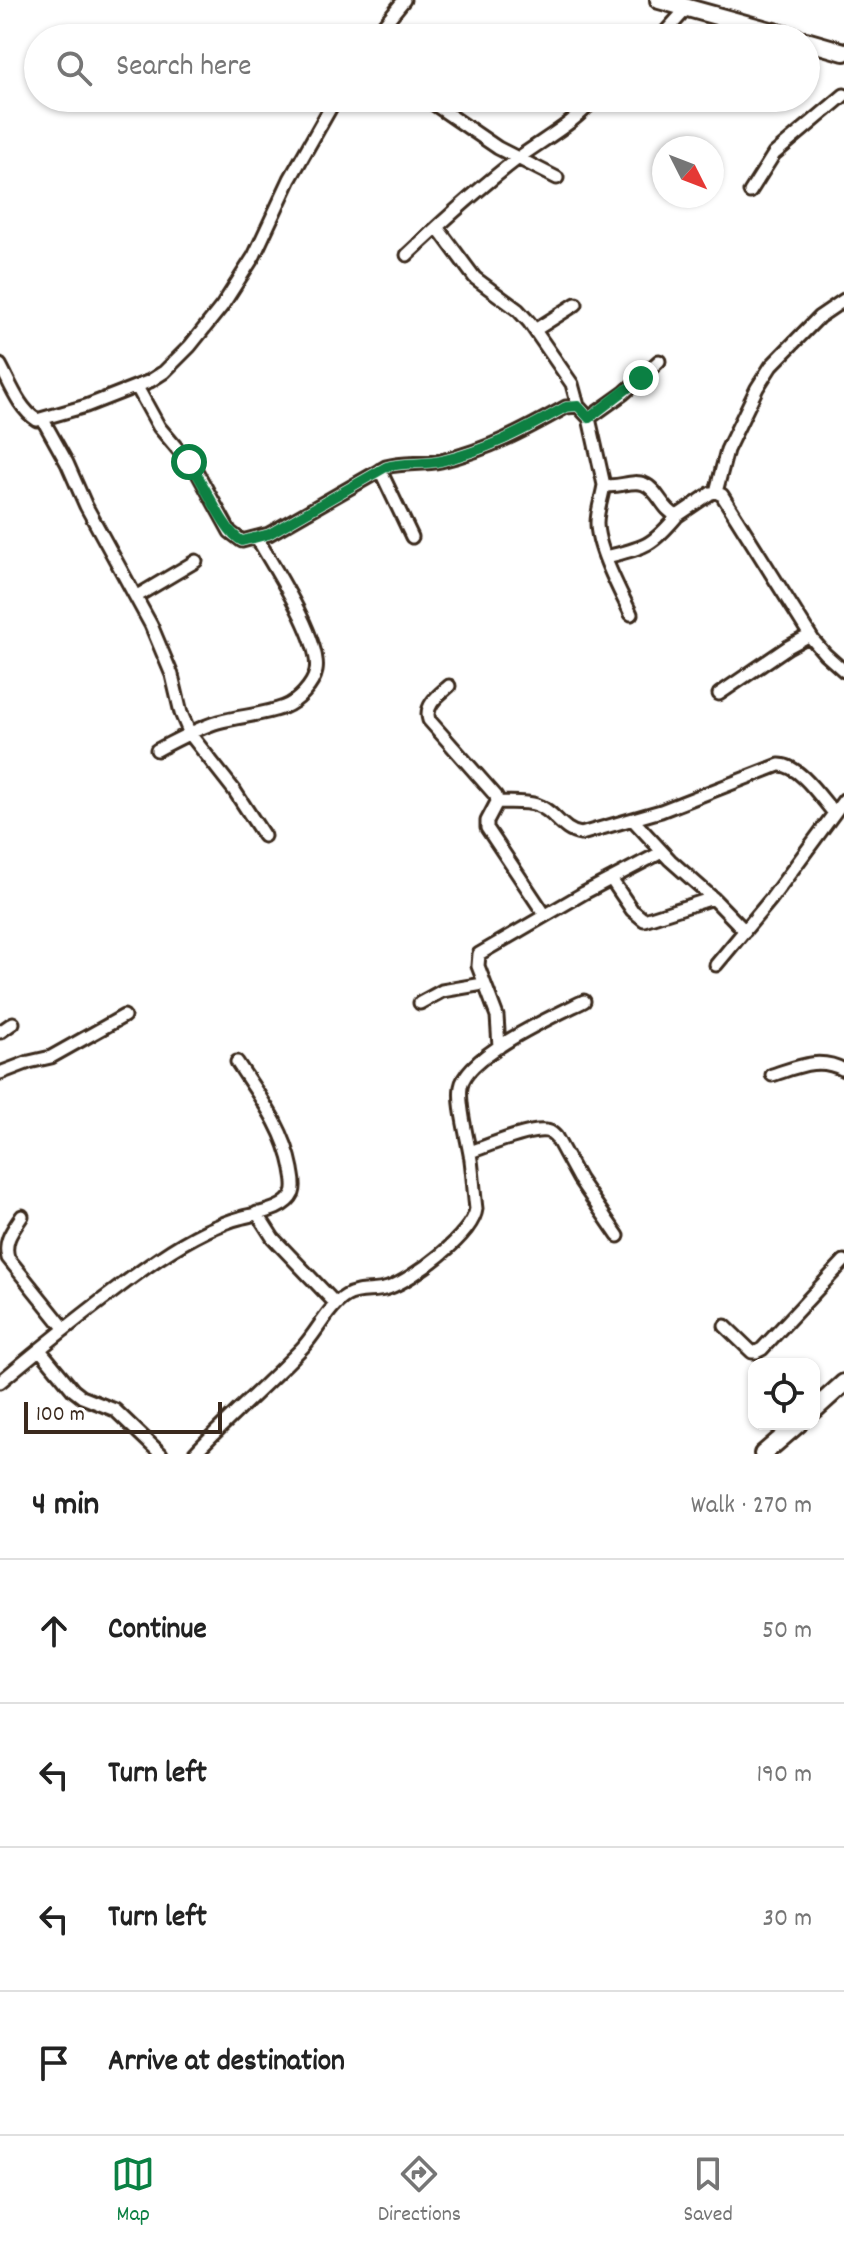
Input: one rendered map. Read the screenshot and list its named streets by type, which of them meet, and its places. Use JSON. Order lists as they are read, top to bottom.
{
  "scale_bar": "100 m",
  "north": "bottom right",
  "page": {
    "search": "Search here",
    "scale": "100 m",
    "heading": ["4 min", "Walk · 270 m"],
    "list": [
      ["Continue", "50 m"],
      ["Turn left", "190 m"],
      ["Turn left", "30 m"],
      "Arrive at destination"
    ],
    "nav": ["Map", "Directions", "Saved"]
  }
}
